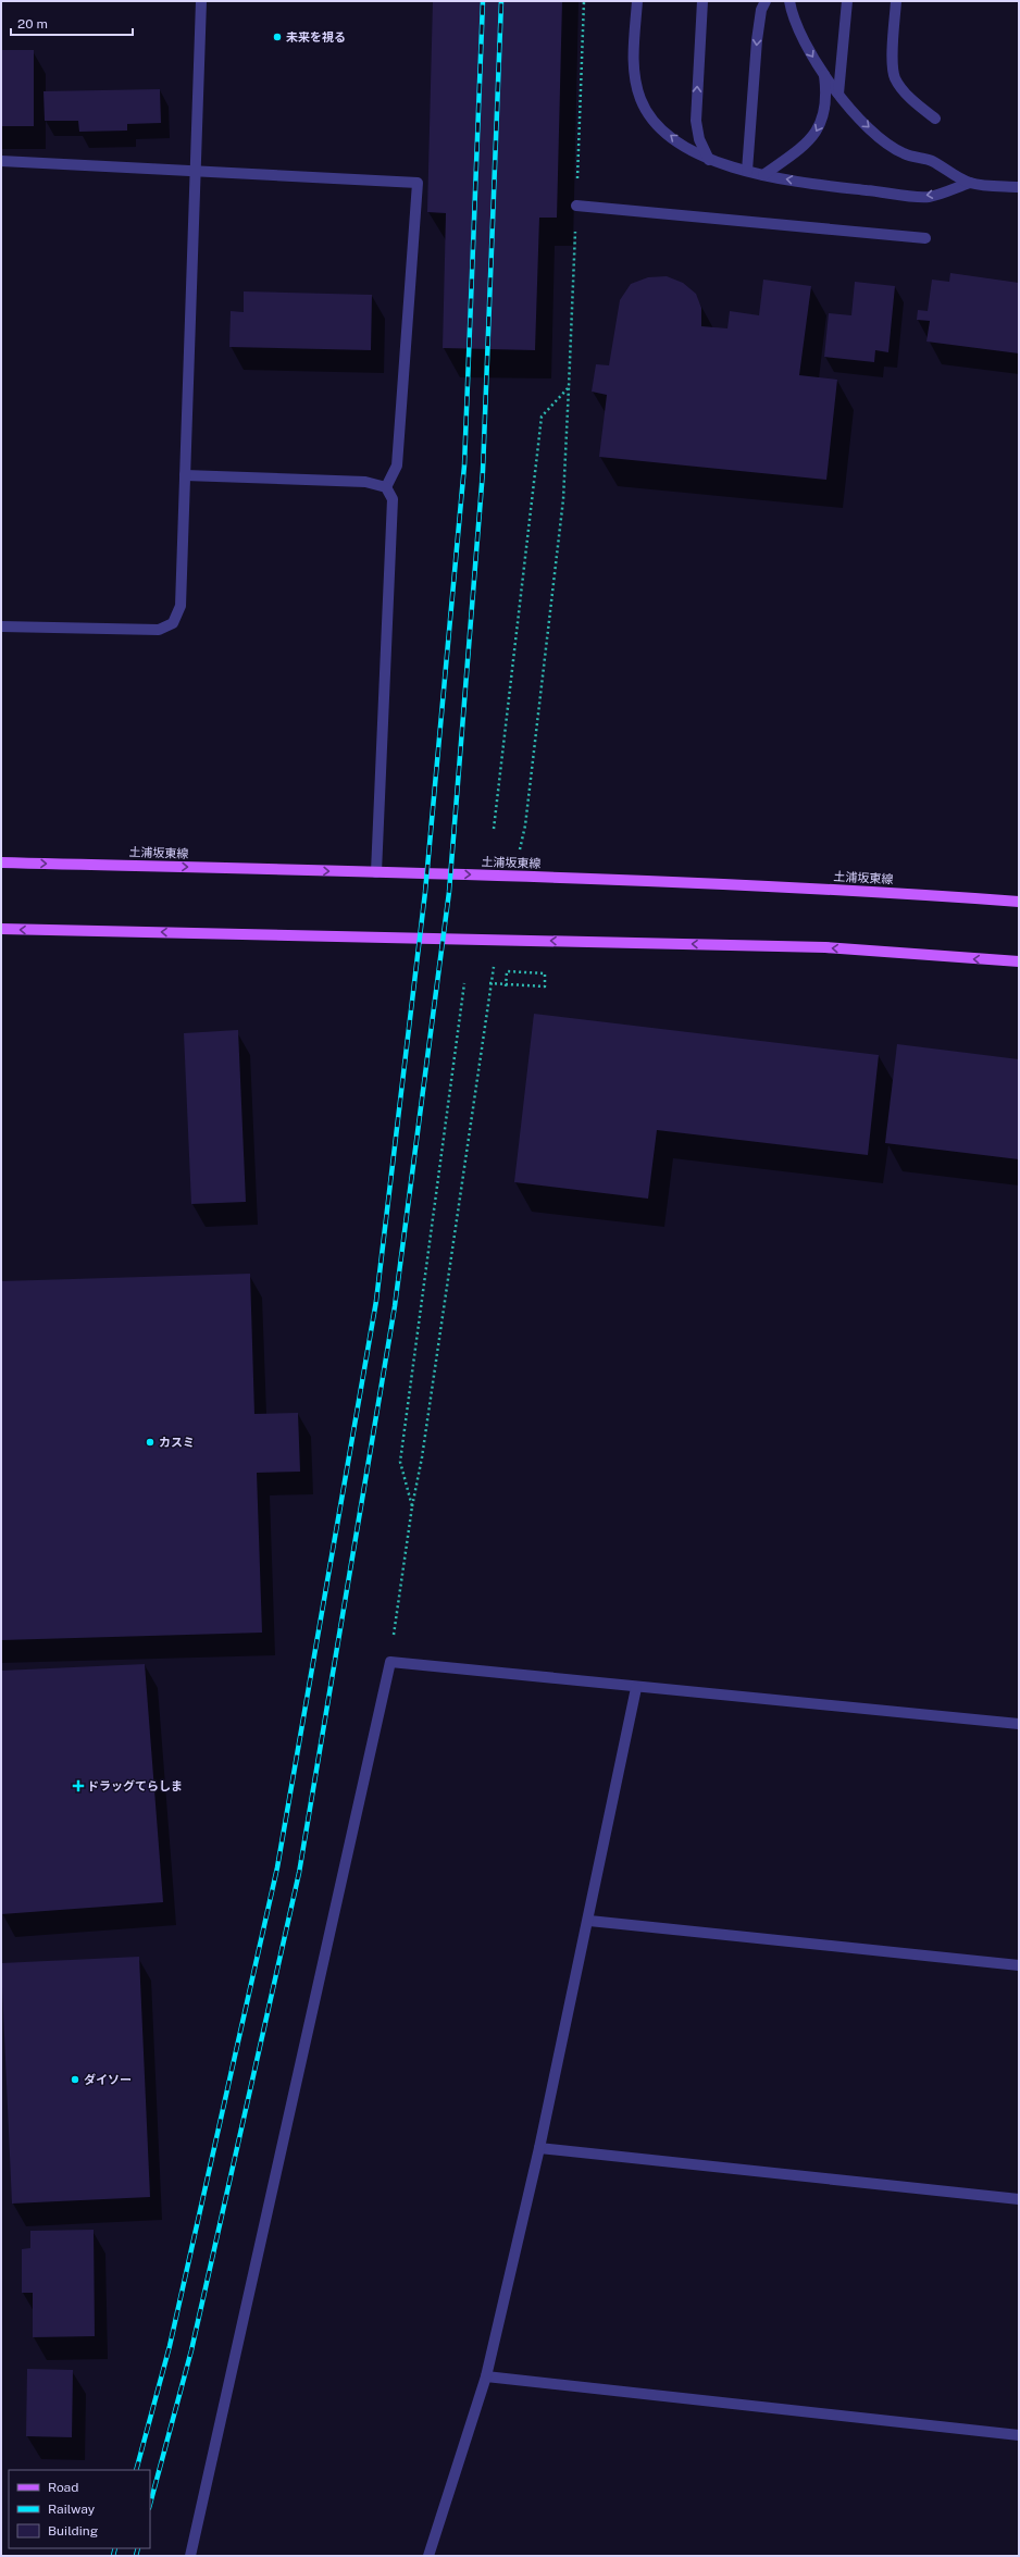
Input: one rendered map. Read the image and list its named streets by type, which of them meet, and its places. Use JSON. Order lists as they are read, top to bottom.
{
  "streets": {
    "main road": ["土浦坂東線"]
  },
  "places": {
    "other": ["未来を視る", "カスミ", "ダイソー"],
    "health": ["ドラッグてらしま"]
  },
  "legend": ["Road", "Railway", "Building"],
  "scale_bar": "20 m"
}
